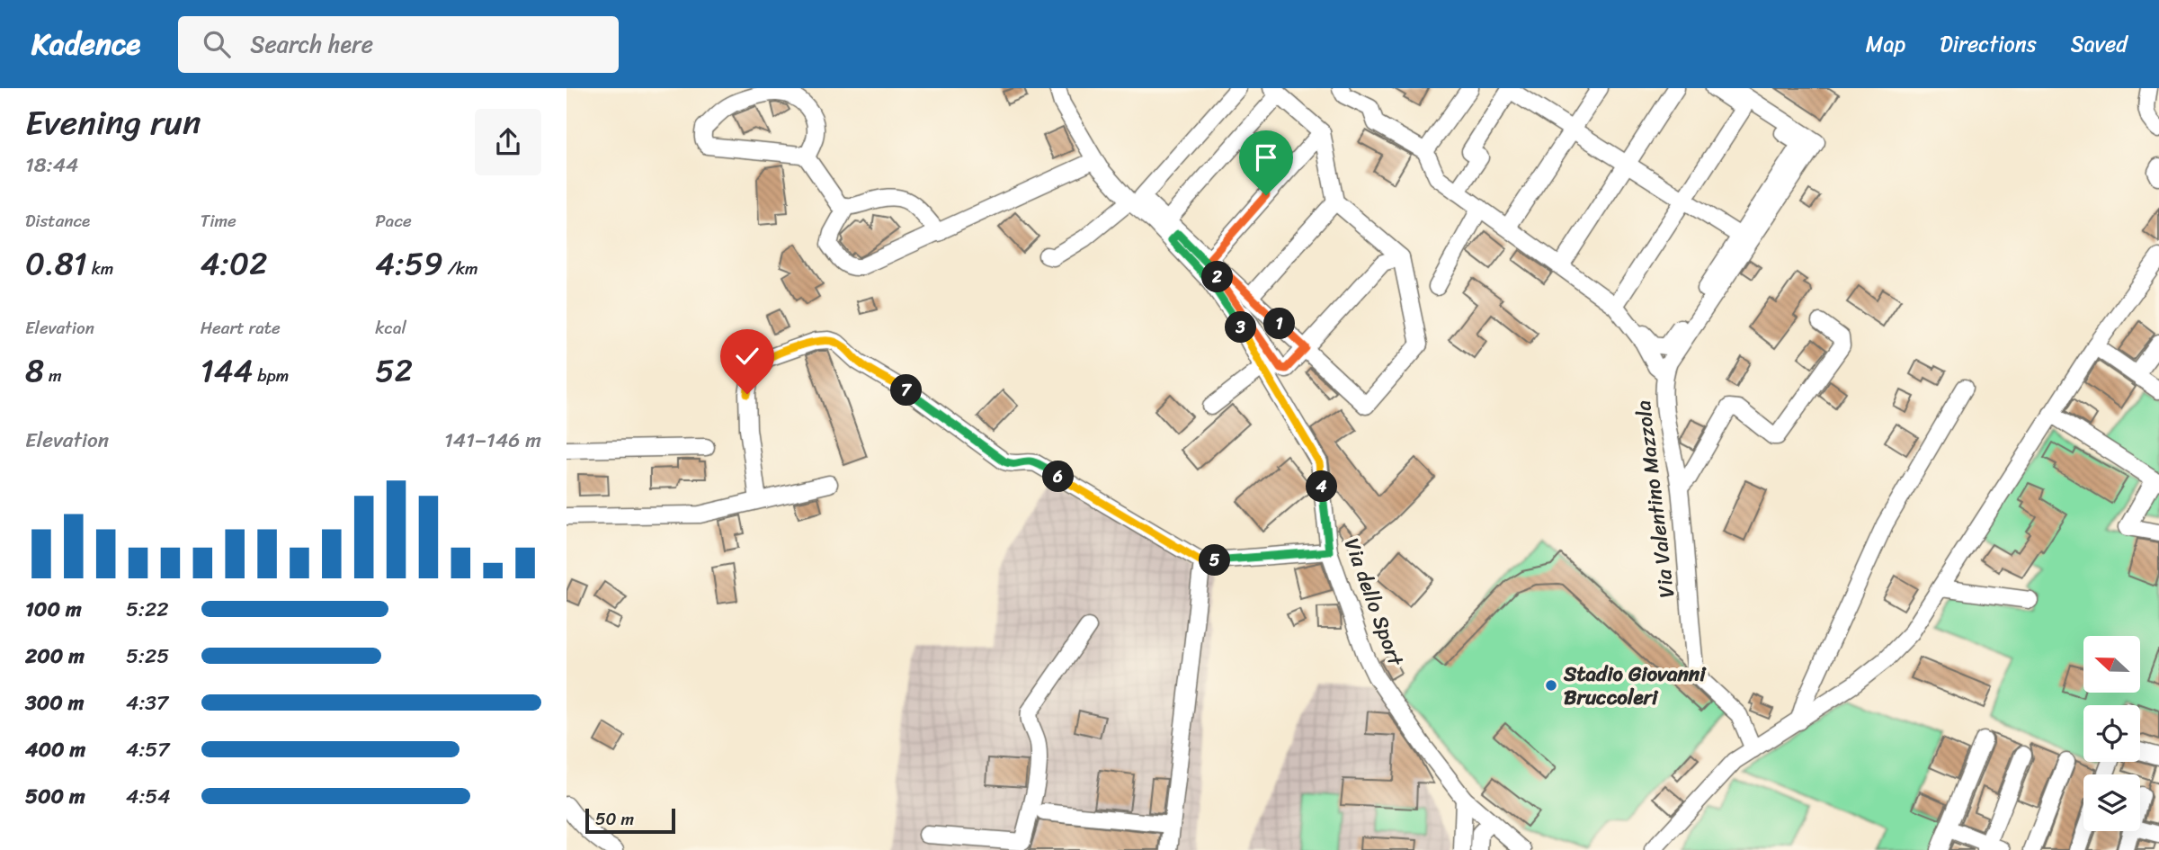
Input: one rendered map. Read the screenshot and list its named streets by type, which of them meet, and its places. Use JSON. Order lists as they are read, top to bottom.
{
  "streets": {
    "street": ["Via Valentino Mazzola", "Via dello Sport"]
  },
  "places": ["Stadio Giovanni Bruccoleri"],
  "scale_bar": "50 m",
  "north": "left",
  "page": {
    "header": "Kadence",
    "search": "Search here",
    "nav": ["Map", "Directions", "Saved"],
    "heading": ["Evening run", "18:44"],
    "stats": [
      ["Distance", "0.81 km"],
      ["Time", "4:02"],
      ["Pace", "4:59 /km"],
      ["Elevation", "8 m"],
      ["Heart rate", "144 bpm"],
      ["kcal", "52"]
    ],
    "pins": [
      "2",
      "1",
      "3",
      "7",
      "6",
      "4",
      "5"
    ],
    "chart": ["Elevation", "141–146 m"],
    "list": [
      {
        "name": "100 m",
        "note": "5:22"
      },
      {
        "name": "200 m",
        "note": "5:25"
      },
      {
        "name": "300 m",
        "note": "4:37"
      },
      {
        "name": "400 m",
        "note": "4:57"
      },
      {
        "name": "500 m",
        "note": "4:54"
      }
    ],
    "scale": "50 m"
  }
}
